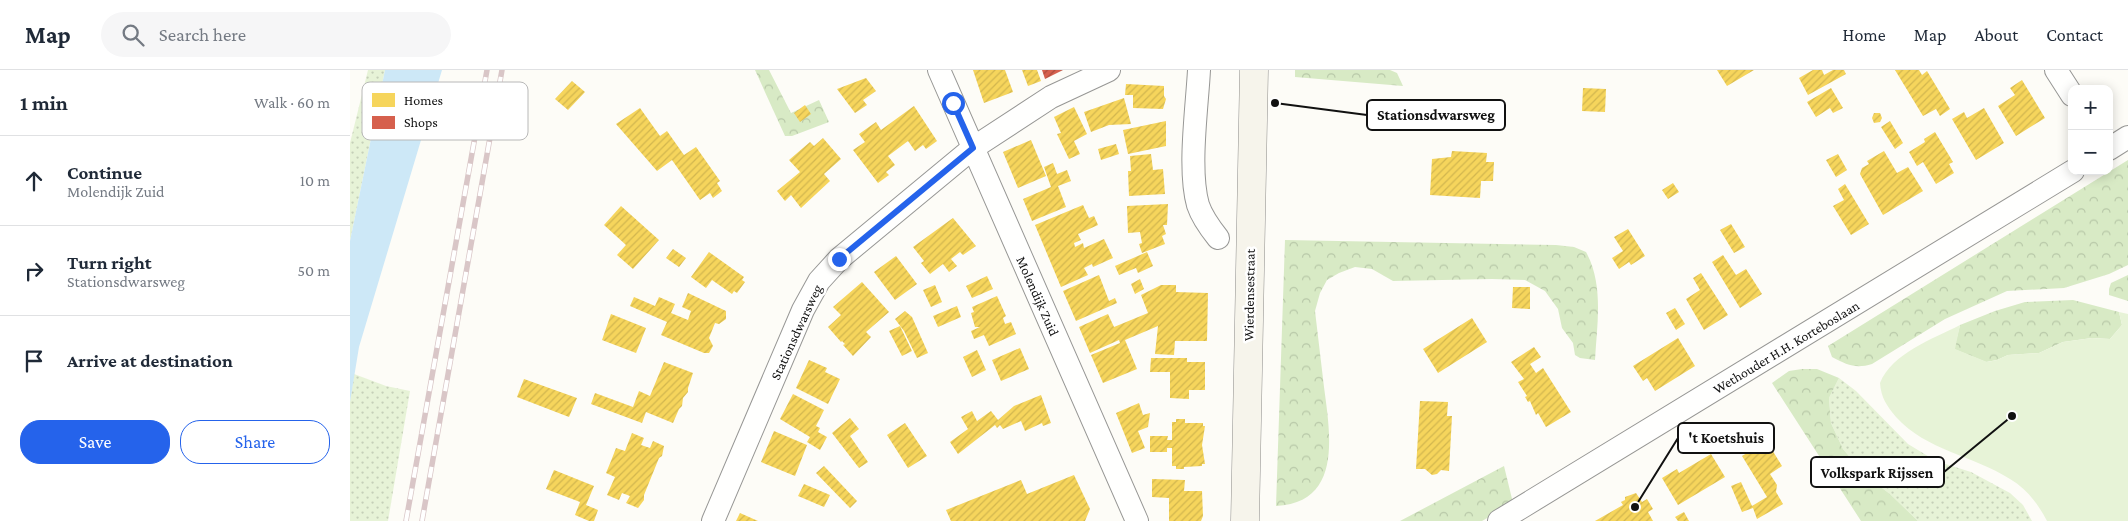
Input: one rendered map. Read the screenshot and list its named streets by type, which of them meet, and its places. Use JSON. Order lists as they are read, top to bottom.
{
  "streets": {
    "main road": ["Wierdensestraat"],
    "street": ["Molendijk Zuid", "Stationsdwarsweg", "Wethouder H.H. Korteboslaan"]
  },
  "crossings": [
    ["Molendijk Zuid", "Stationsdwarsweg"]
  ],
  "places": ["Stationsdwarsweg", "Volkspark Rijssen", "'t Koetshuis"],
  "legend": ["Homes", "Shops"],
  "page": {
    "header": "Map",
    "search": "Search here",
    "nav": [
      "Home",
      "Map",
      "About",
      "Contact"
    ],
    "heading": ["1 min", "Walk · 60 m"],
    "map_buttons": ["+", "−"],
    "list": [
      ["Continue", "Molendijk Zuid", "10 m"],
      ["Turn right", "Stationsdwarsweg", "50 m"],
      "Arrive at destination"
    ],
    "buttons": ["Save", "Share"]
  }
}
